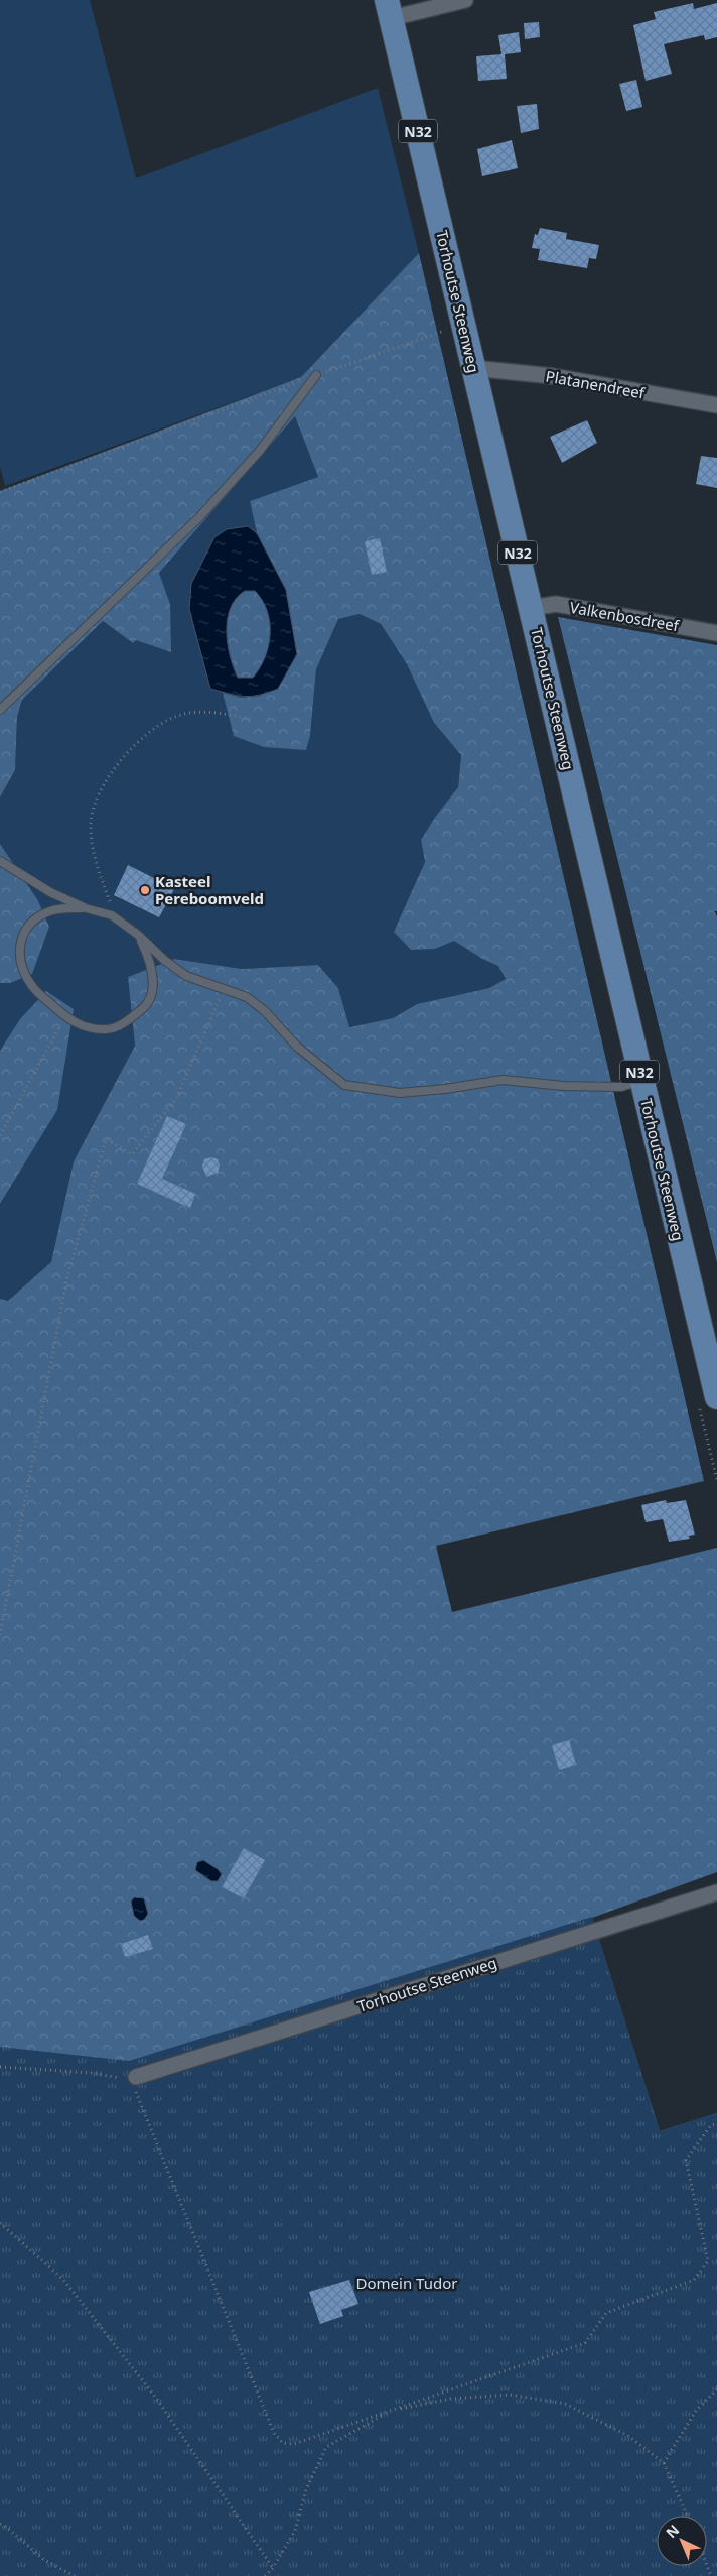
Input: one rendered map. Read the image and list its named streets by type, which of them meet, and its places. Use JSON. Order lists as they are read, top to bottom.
{
  "streets": {
    "main road": ["N32", "Torhoutse Steenweg"],
    "street": ["Platanendreef", "Valkenbosdreef"]
  },
  "crossings": [
    ["Torhoutse Steenweg", "Platanendreef"],
    ["Torhoutse Steenweg", "Valkenbosdreef"]
  ],
  "parks": ["Domein Tudor"],
  "places": ["Kasteel Pereboomveld"],
  "north": "top left"
}
